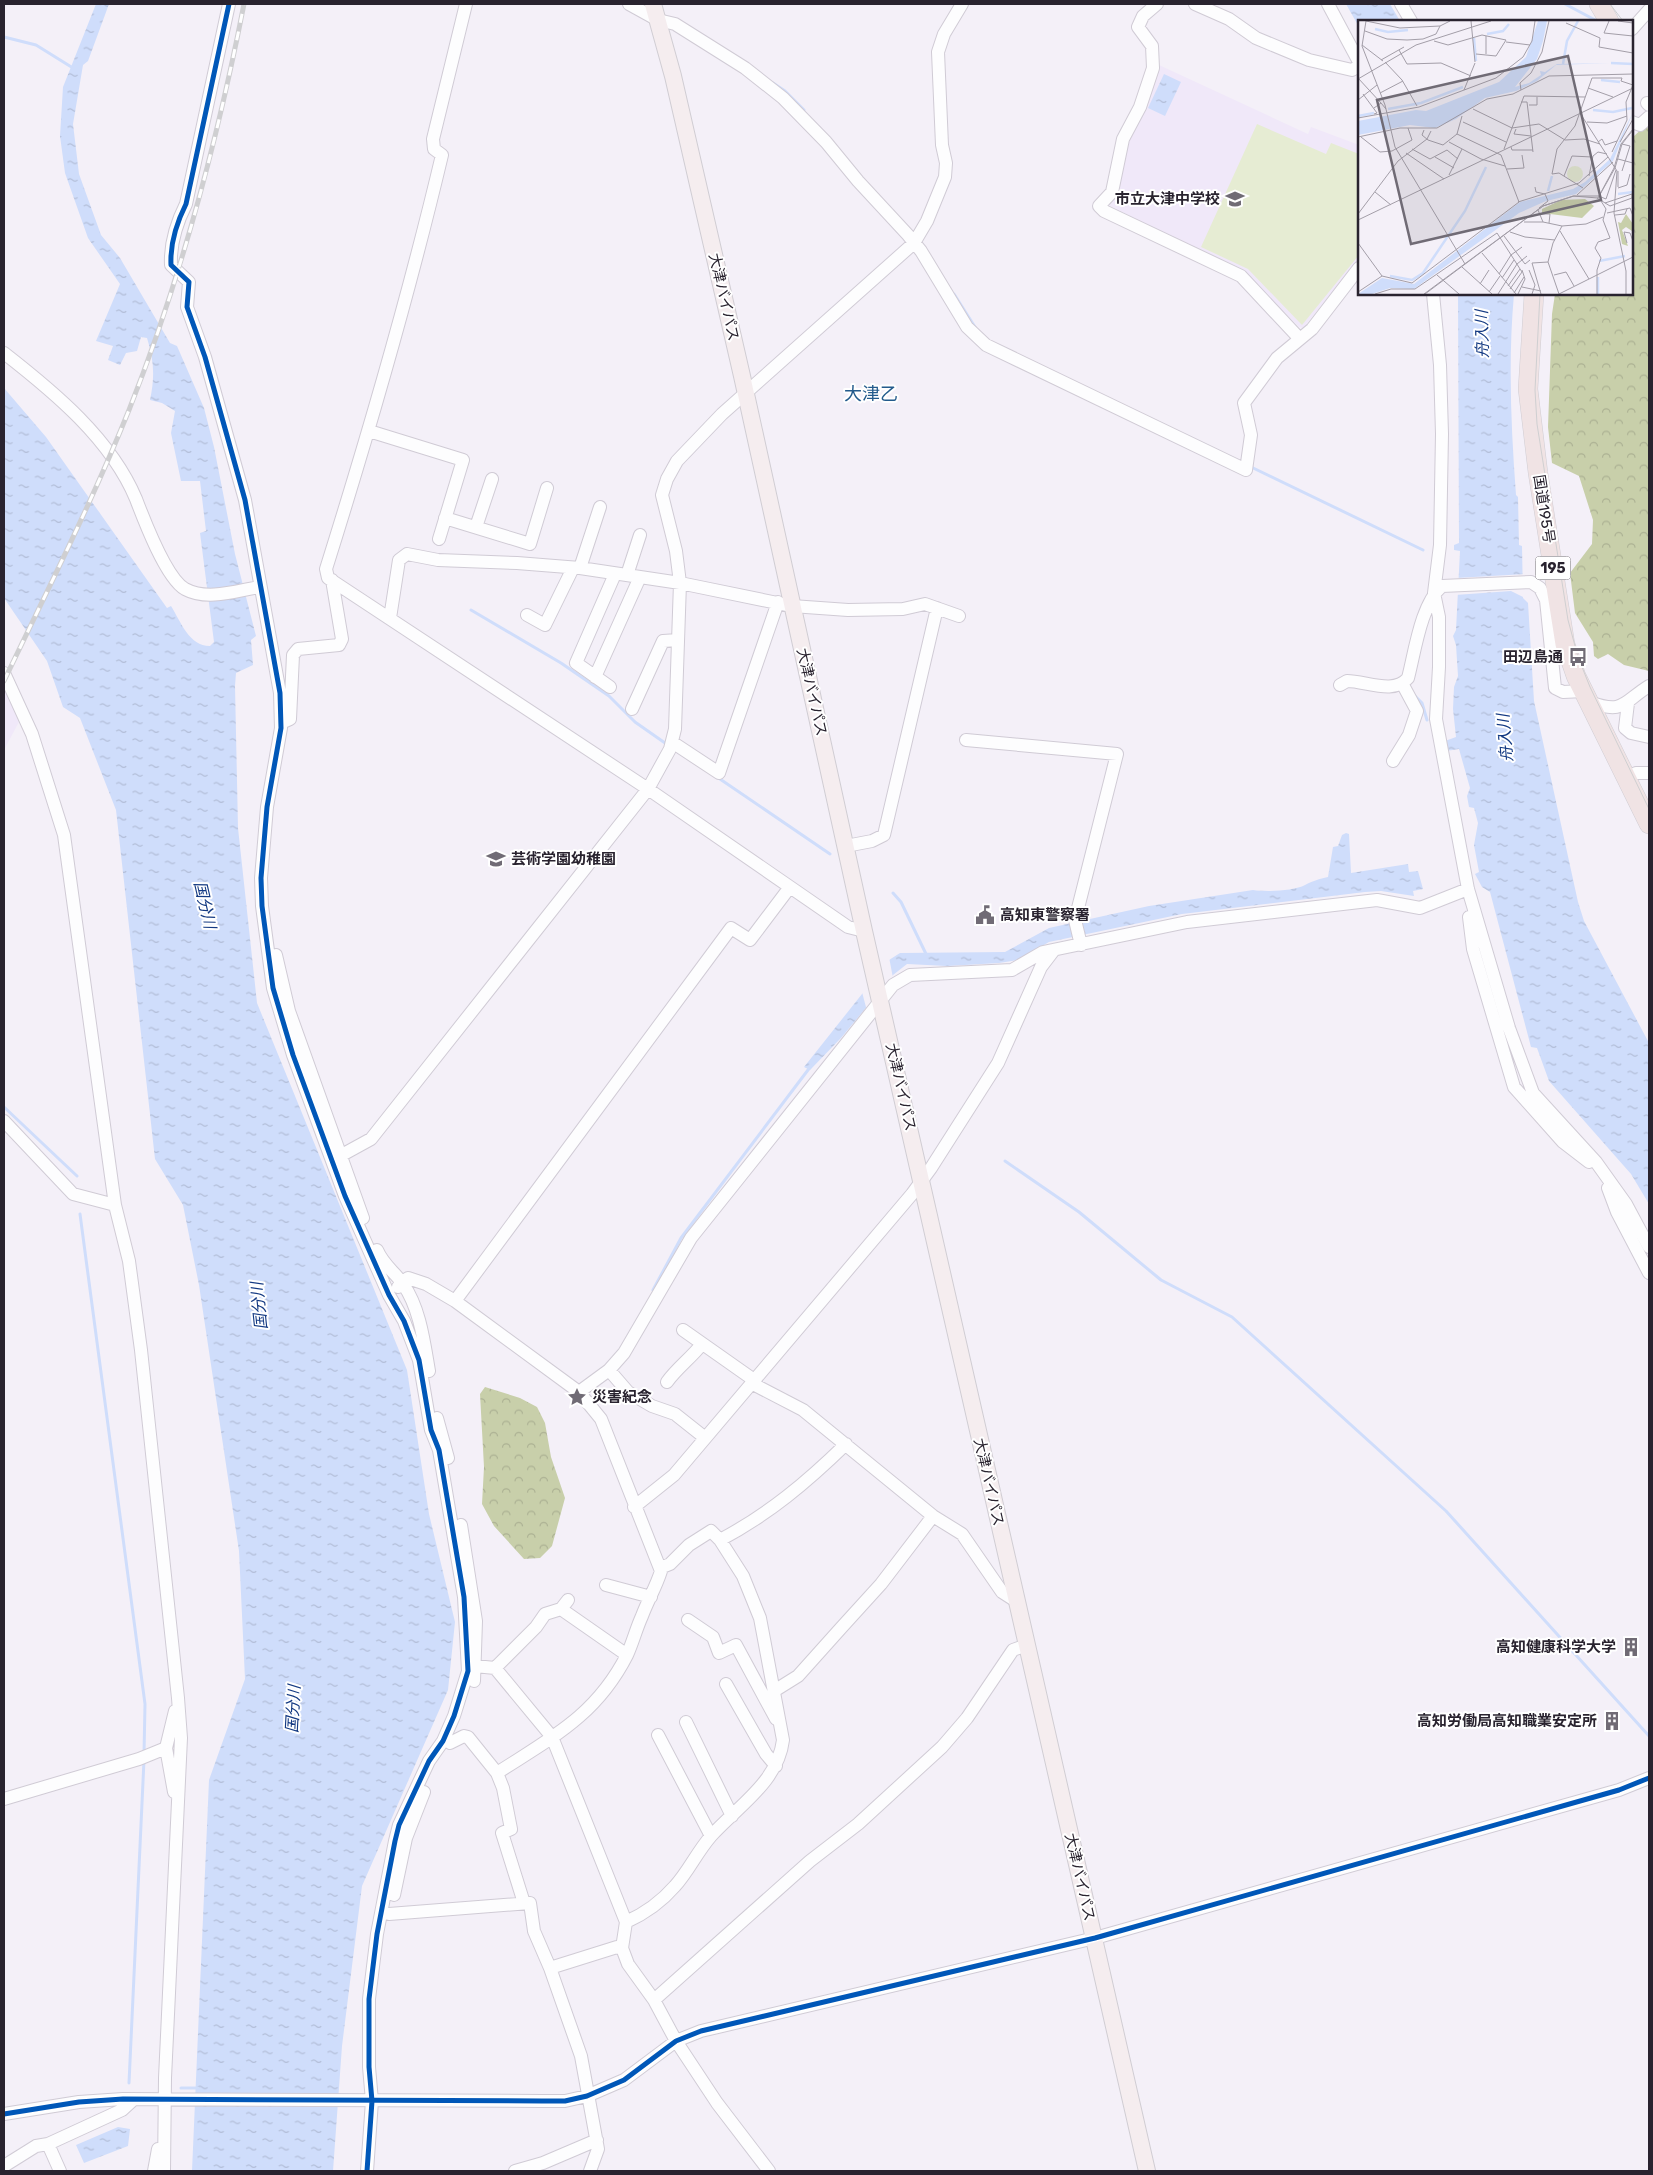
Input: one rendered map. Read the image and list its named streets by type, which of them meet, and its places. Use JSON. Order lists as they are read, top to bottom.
{
  "streets": {
    "highway": ["国道195号", "195"],
    "main road": ["大津バイパス"]
  },
  "districts": ["大津乙"],
  "water": ["舟入川", "国分川"],
  "places": {
    "school or university": ["市立大津中学校", "芸術学園幼稚園"],
    "bus stop": ["田辺島通"],
    "public building": ["高知東警察署"],
    "place": ["災害紀念"],
    "building": ["高知健康科学大学", "高知労働局高知職業安定所"]
  }
}
